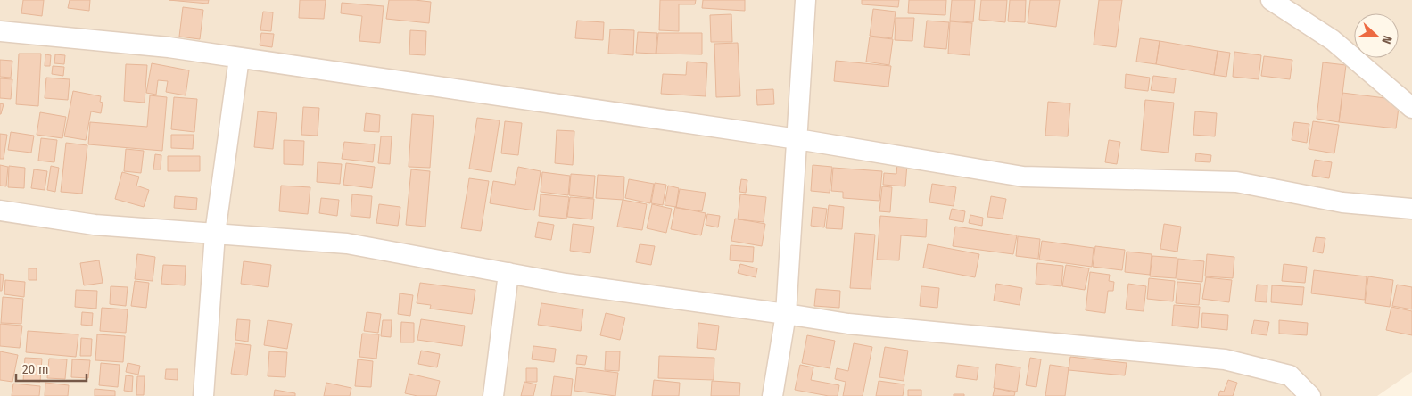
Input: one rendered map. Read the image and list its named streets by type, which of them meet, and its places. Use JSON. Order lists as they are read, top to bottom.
{
  "scale_bar": "20 m",
  "north": "right"
}
